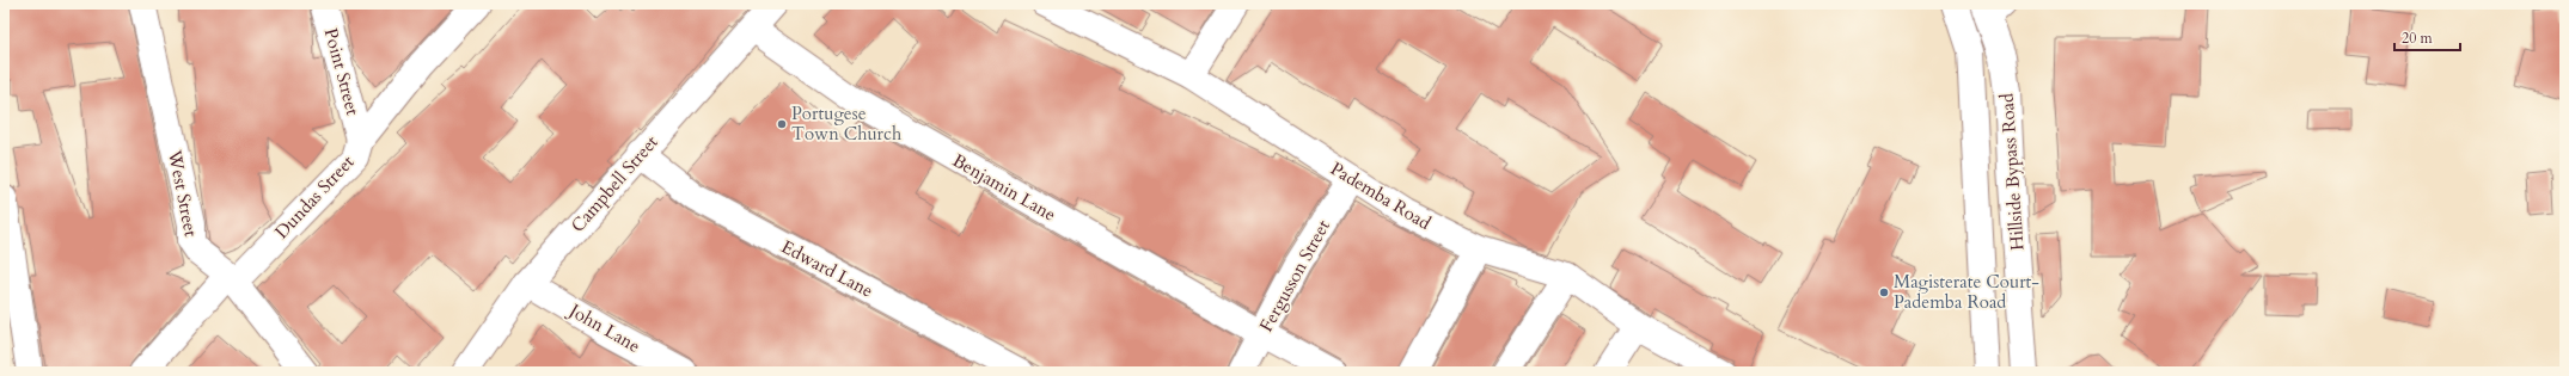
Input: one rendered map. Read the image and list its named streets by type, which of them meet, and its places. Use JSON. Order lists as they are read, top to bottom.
{
  "streets": {
    "street": [
      "Point Street",
      "Hillside Bypass Road",
      "Campbell Street",
      "Benjamin Lane",
      "West Street",
      "Pademba Road",
      "Dundas Street",
      "Edward Lane",
      "Fergusson Street",
      "John Lane"
    ]
  },
  "crossings": [
    ["Point Street", "Dundas Street"],
    ["Campbell Street", "Benjamin Lane"],
    ["Campbell Street", "Edward Lane"],
    ["Campbell Street", "John Lane"],
    ["Benjamin Lane", "Fergusson Street"],
    ["West Street", "Dundas Street"],
    ["Pademba Road", "Fergusson Street"]
  ],
  "places": ["Portugese Town Church", "Magisterate Court- Pademba Road"],
  "scale_bar": "20 m"
}
